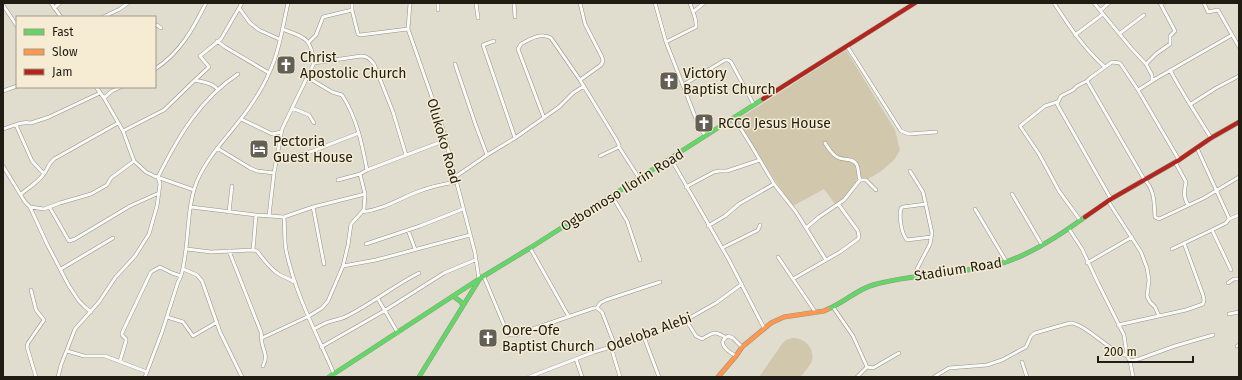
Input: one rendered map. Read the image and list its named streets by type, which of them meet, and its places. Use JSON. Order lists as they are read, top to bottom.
{
  "streets": {
    "main road": ["Ogbomoso Ilorin Road", "Stadium Road"],
    "street": ["Olukoko Road", "Odeloba Alebi"]
  },
  "crossings": [
    ["Olukoko Road", "Ogbomoso Ilorin Road"]
  ],
  "places": {
    "church": [
      "Christ Apostolic Church",
      "Victory Baptist Church",
      "RCCG Jesus House",
      "Oore-Ofe Baptist Church"
    ],
    "hotel": ["Pectoria Guest House"]
  },
  "legend": ["Fast", "Slow", "Jam"],
  "scale_bar": "200 m"
}
